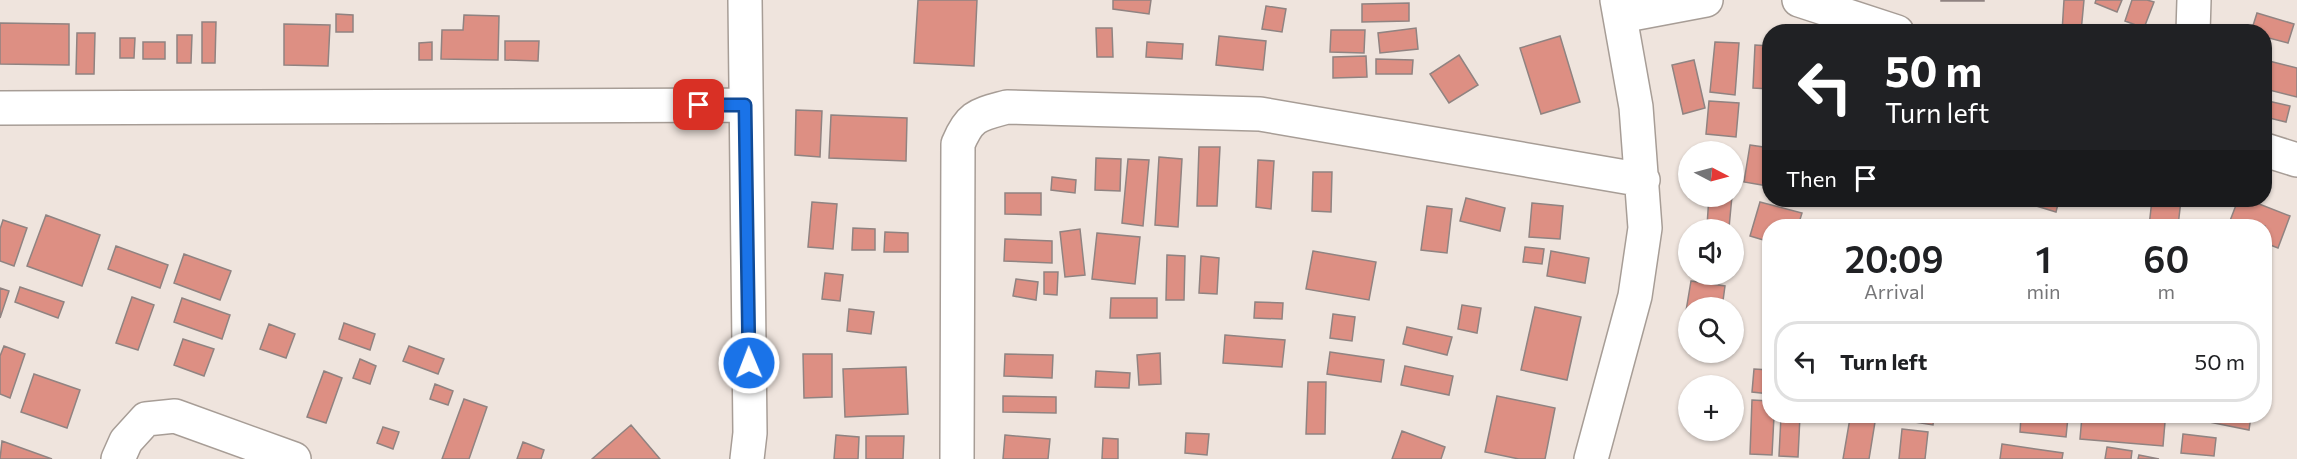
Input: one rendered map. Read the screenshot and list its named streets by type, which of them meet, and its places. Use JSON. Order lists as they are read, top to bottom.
{
  "north": "right",
  "page": {
    "turn": ["50 m", "Turn left"],
    "map_buttons": "+",
    "then": "Then",
    "eta": [
      "20:09",
      "Arrival",
      "1",
      "min",
      "60",
      "m"
    ],
    "list": [
      {
        "name": "Turn left",
        "value": "50 m"
      }
    ]
  }
}
